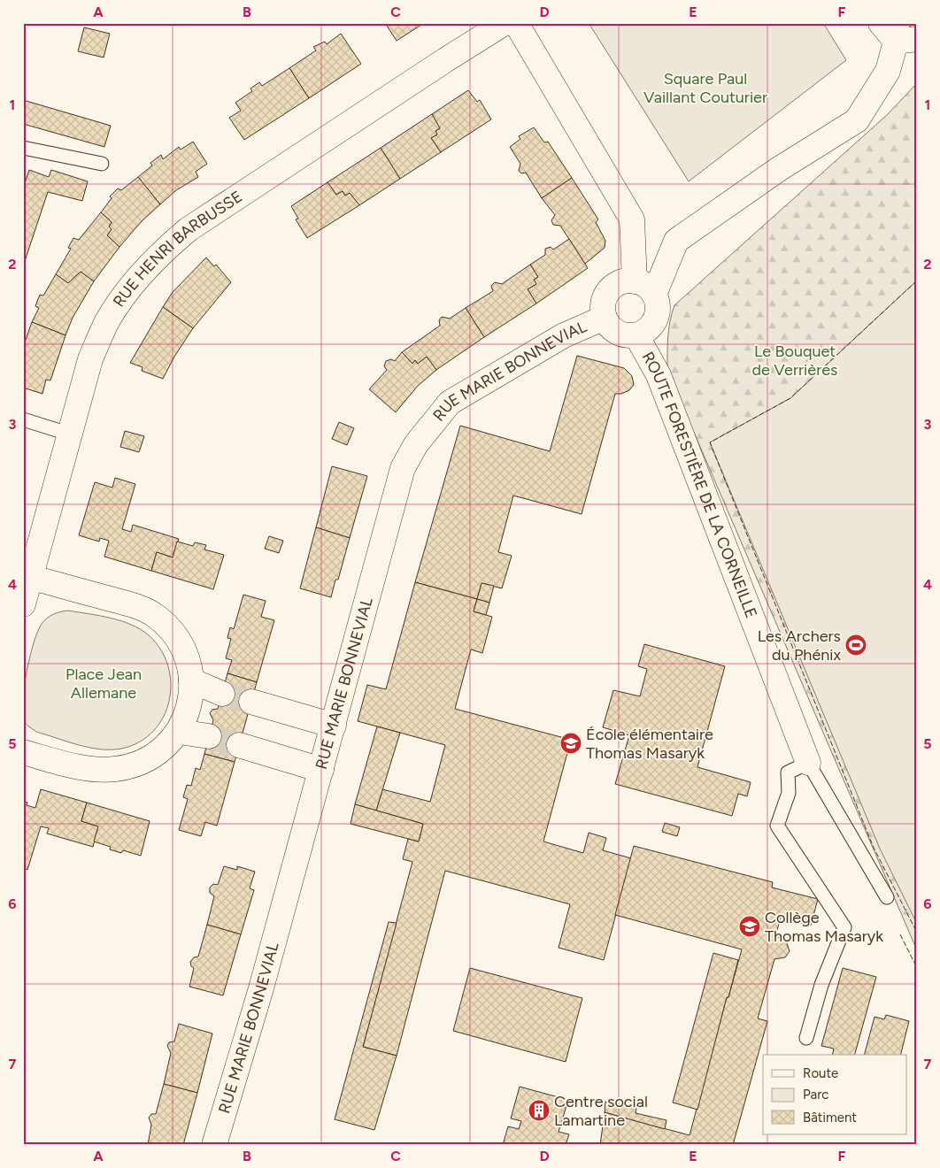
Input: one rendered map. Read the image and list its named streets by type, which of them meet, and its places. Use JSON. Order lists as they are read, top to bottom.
{
  "streets": {
    "street": ["RUE HENRI BARBUSSE", "RUE MARIE BONNEVIAL", "ROUTE FORESTIÈRE DE LA CORNEILLE"]
  },
  "crossings": [
    ["RUE MARIE BONNEVIAL", "ROUTE FORESTIÈRE DE LA CORNEILLE"]
  ],
  "parks": ["Square Paul Vaillant Couturier", "Le Bouquet de Verrières", "Place Jean Allemane"],
  "places": {
    "sports": ["Les Archers du Phénix"],
    "school or university": ["École élémentaire Thomas Masaryk", "Collège Thomas Masaryk"],
    "building": ["Centre social Lamartine"]
  },
  "legend": ["Route", "Parc", "Bâtiment"],
  "grid": {
    "columns": [
      "A",
      "B",
      "C",
      "D",
      "E",
      "F"
    ],
    "rows": [
      "1",
      "2",
      "3",
      "4",
      "5",
      "6",
      "7"
    ]
  }
}
